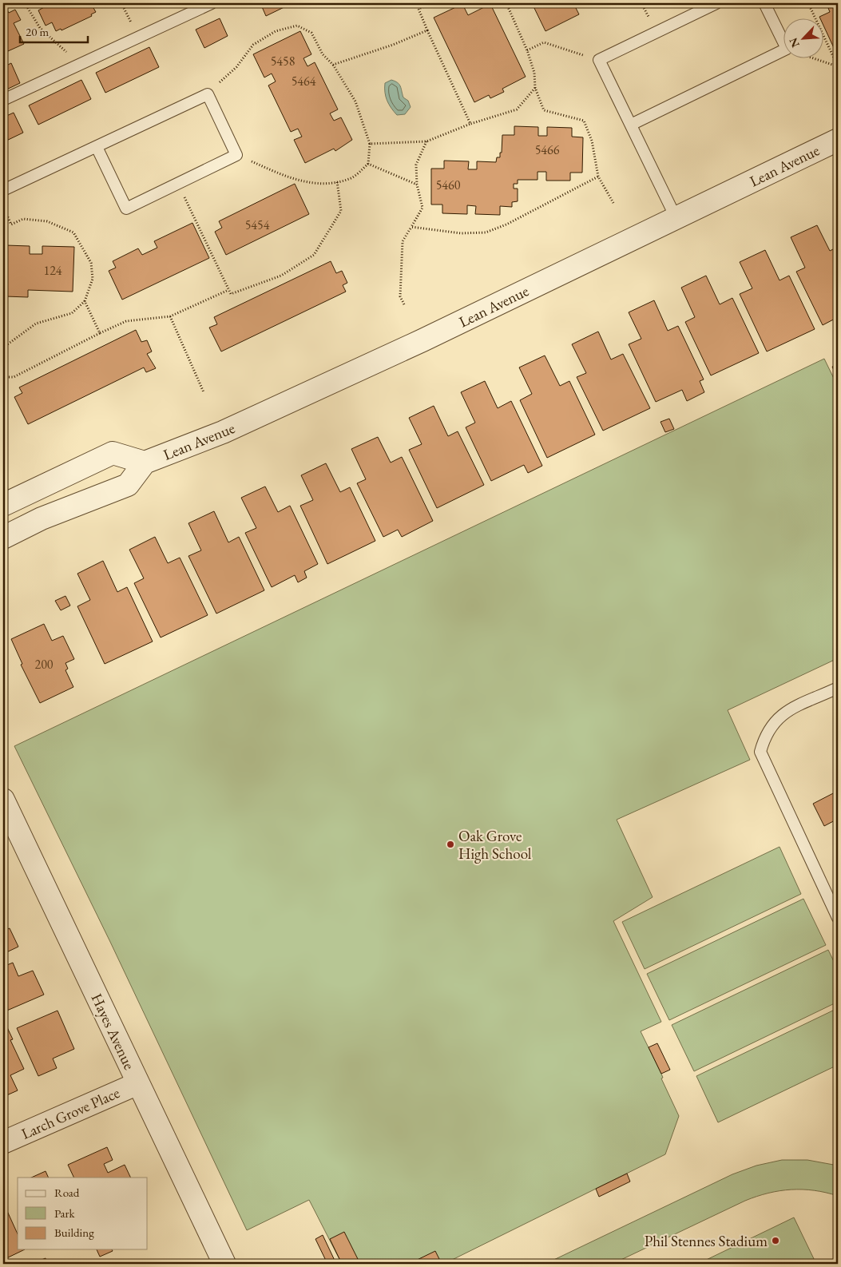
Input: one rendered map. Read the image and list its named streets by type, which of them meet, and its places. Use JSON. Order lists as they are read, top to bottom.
{
  "streets": {
    "street": ["Lean Avenue", "Hayes Avenue", "Larch Grove Place"]
  },
  "crossings": [
    ["Hayes Avenue", "Larch Grove Place"]
  ],
  "places": ["Oak Grove High School", "Phil Stennes Stadium"],
  "house_numbers": [
    "5458",
    "5464",
    "5466",
    "5460",
    "5454",
    "124",
    "200"
  ],
  "legend": ["Road", "Park", "Building"],
  "scale_bar": "20 m",
  "north": "bottom left"
}
